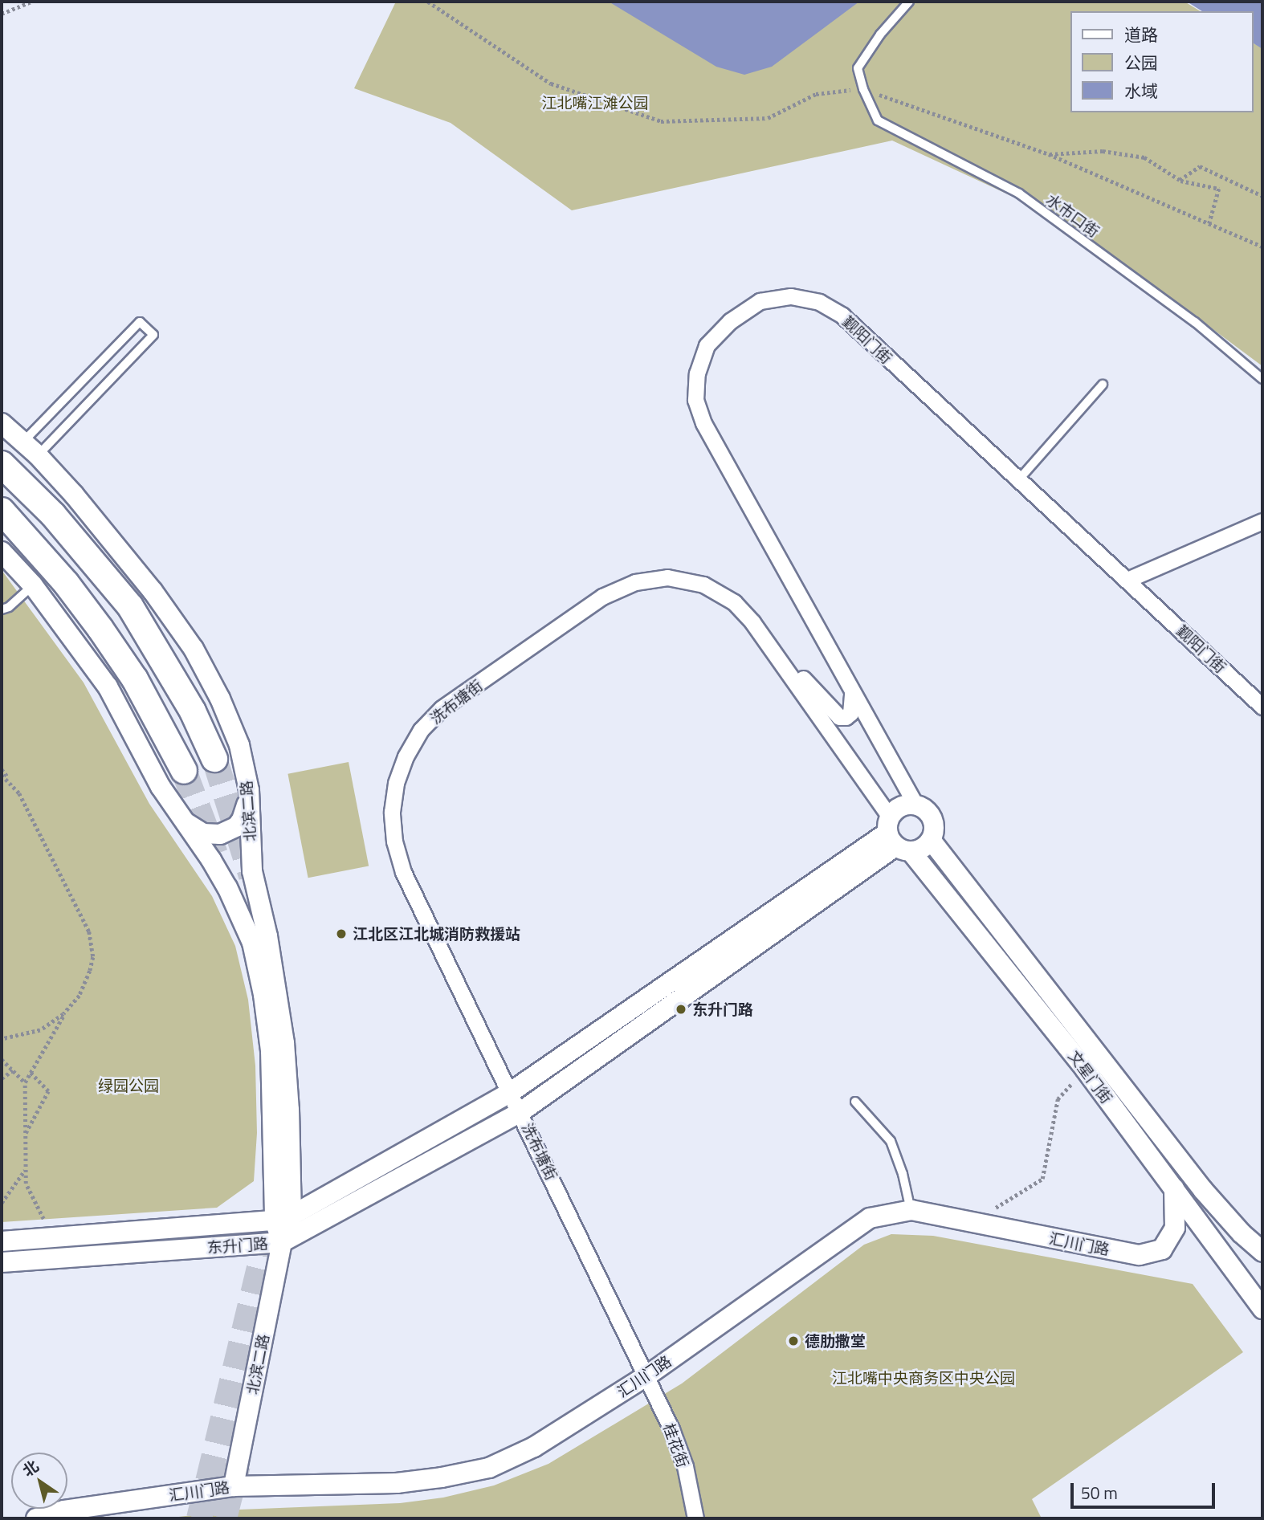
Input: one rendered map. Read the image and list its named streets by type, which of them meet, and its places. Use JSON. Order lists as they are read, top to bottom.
{
  "streets": {
    "street": [
      "觐阳门街",
      "洗布塘街",
      "北滨二路",
      "文星门街",
      "汇川门路",
      "东升门路",
      "桂花街"
    ],
    "lane": ["水市口街"]
  },
  "crossings": [
    ["觐阳门街", "洗布塘街"],
    ["觐阳门街", "文星门街"],
    ["觐阳门街", "东升门路"],
    ["洗布塘街", "文星门街"],
    ["洗布塘街", "汇川门路"],
    ["洗布塘街", "东升门路"],
    ["洗布塘街", "桂花街"],
    ["北滨二路", "汇川门路"],
    ["北滨二路", "东升门路"],
    ["文星门街", "汇川门路"],
    ["文星门街", "东升门路"],
    ["汇川门路", "桂花街"]
  ],
  "parks": ["江北嘴江滩公园", "绿园公园", "江北嘴中央商务区中央公园"],
  "places": ["江北区江北城消防救援站", "东升门路", "德肋撒堂"],
  "legend": ["道路", "公园", "水域"],
  "scale_bar": "50 m",
  "north": "top left"
}
